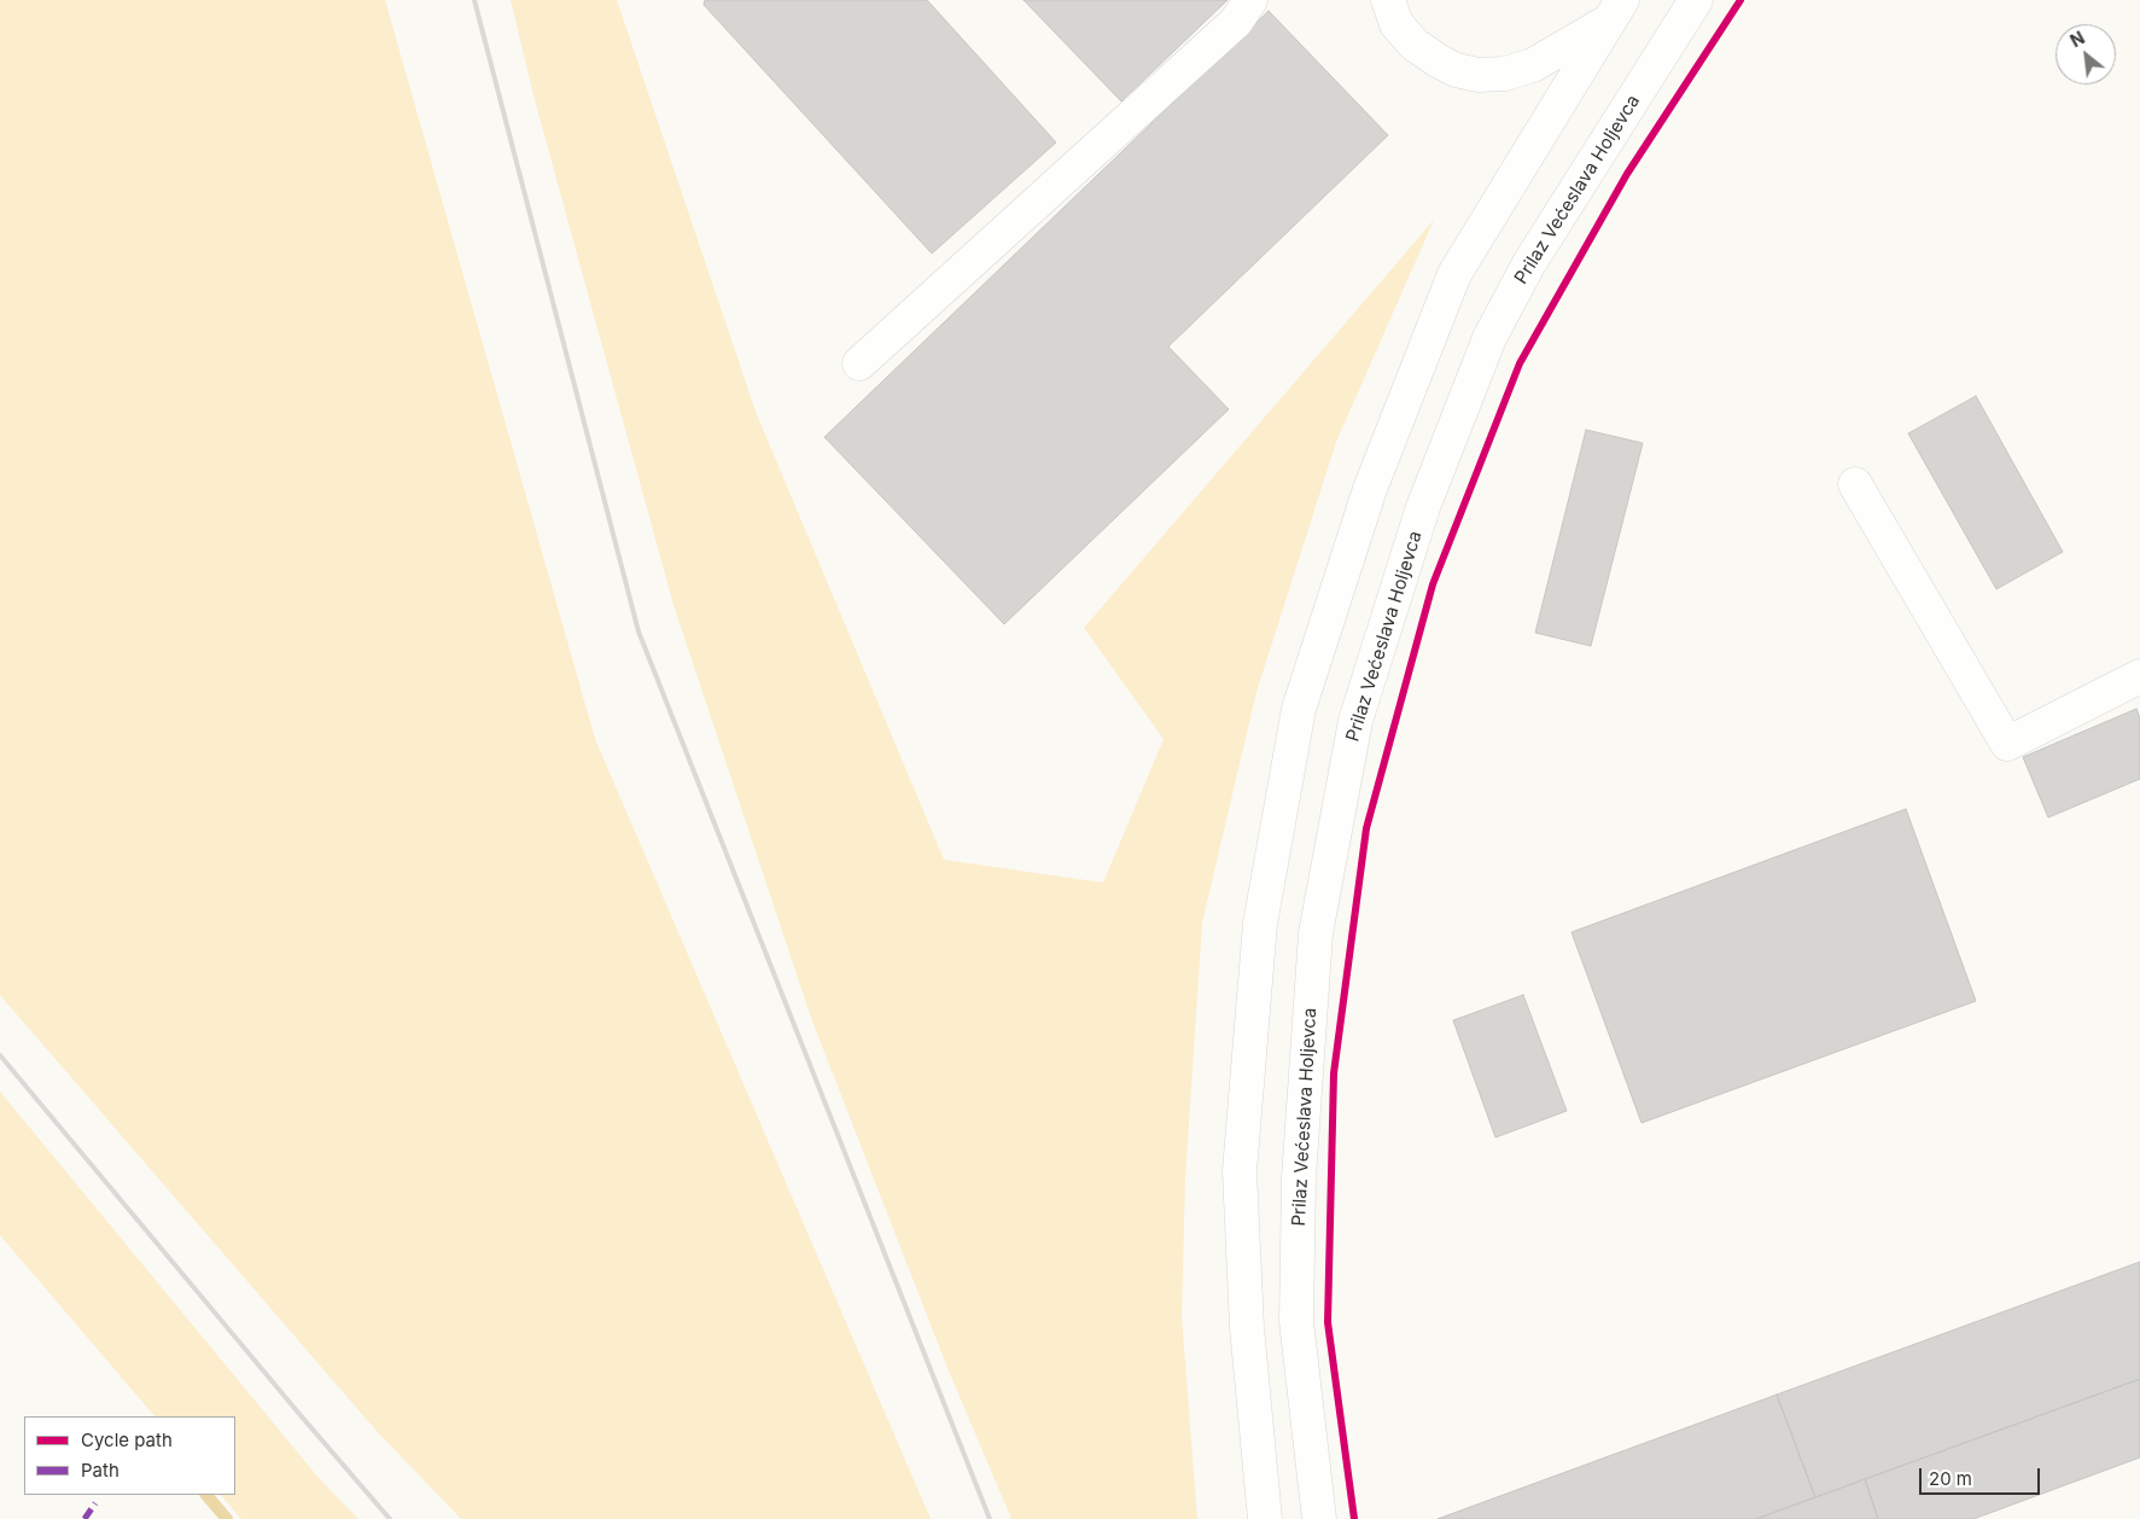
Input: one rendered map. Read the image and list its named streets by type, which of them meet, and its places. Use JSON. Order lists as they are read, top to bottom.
{
  "streets": {
    "main road": ["Prilaz Većeslava Holjevca"]
  },
  "legend": ["Cycle path", "Path"],
  "scale_bar": "20 m",
  "north": "top left"
}
